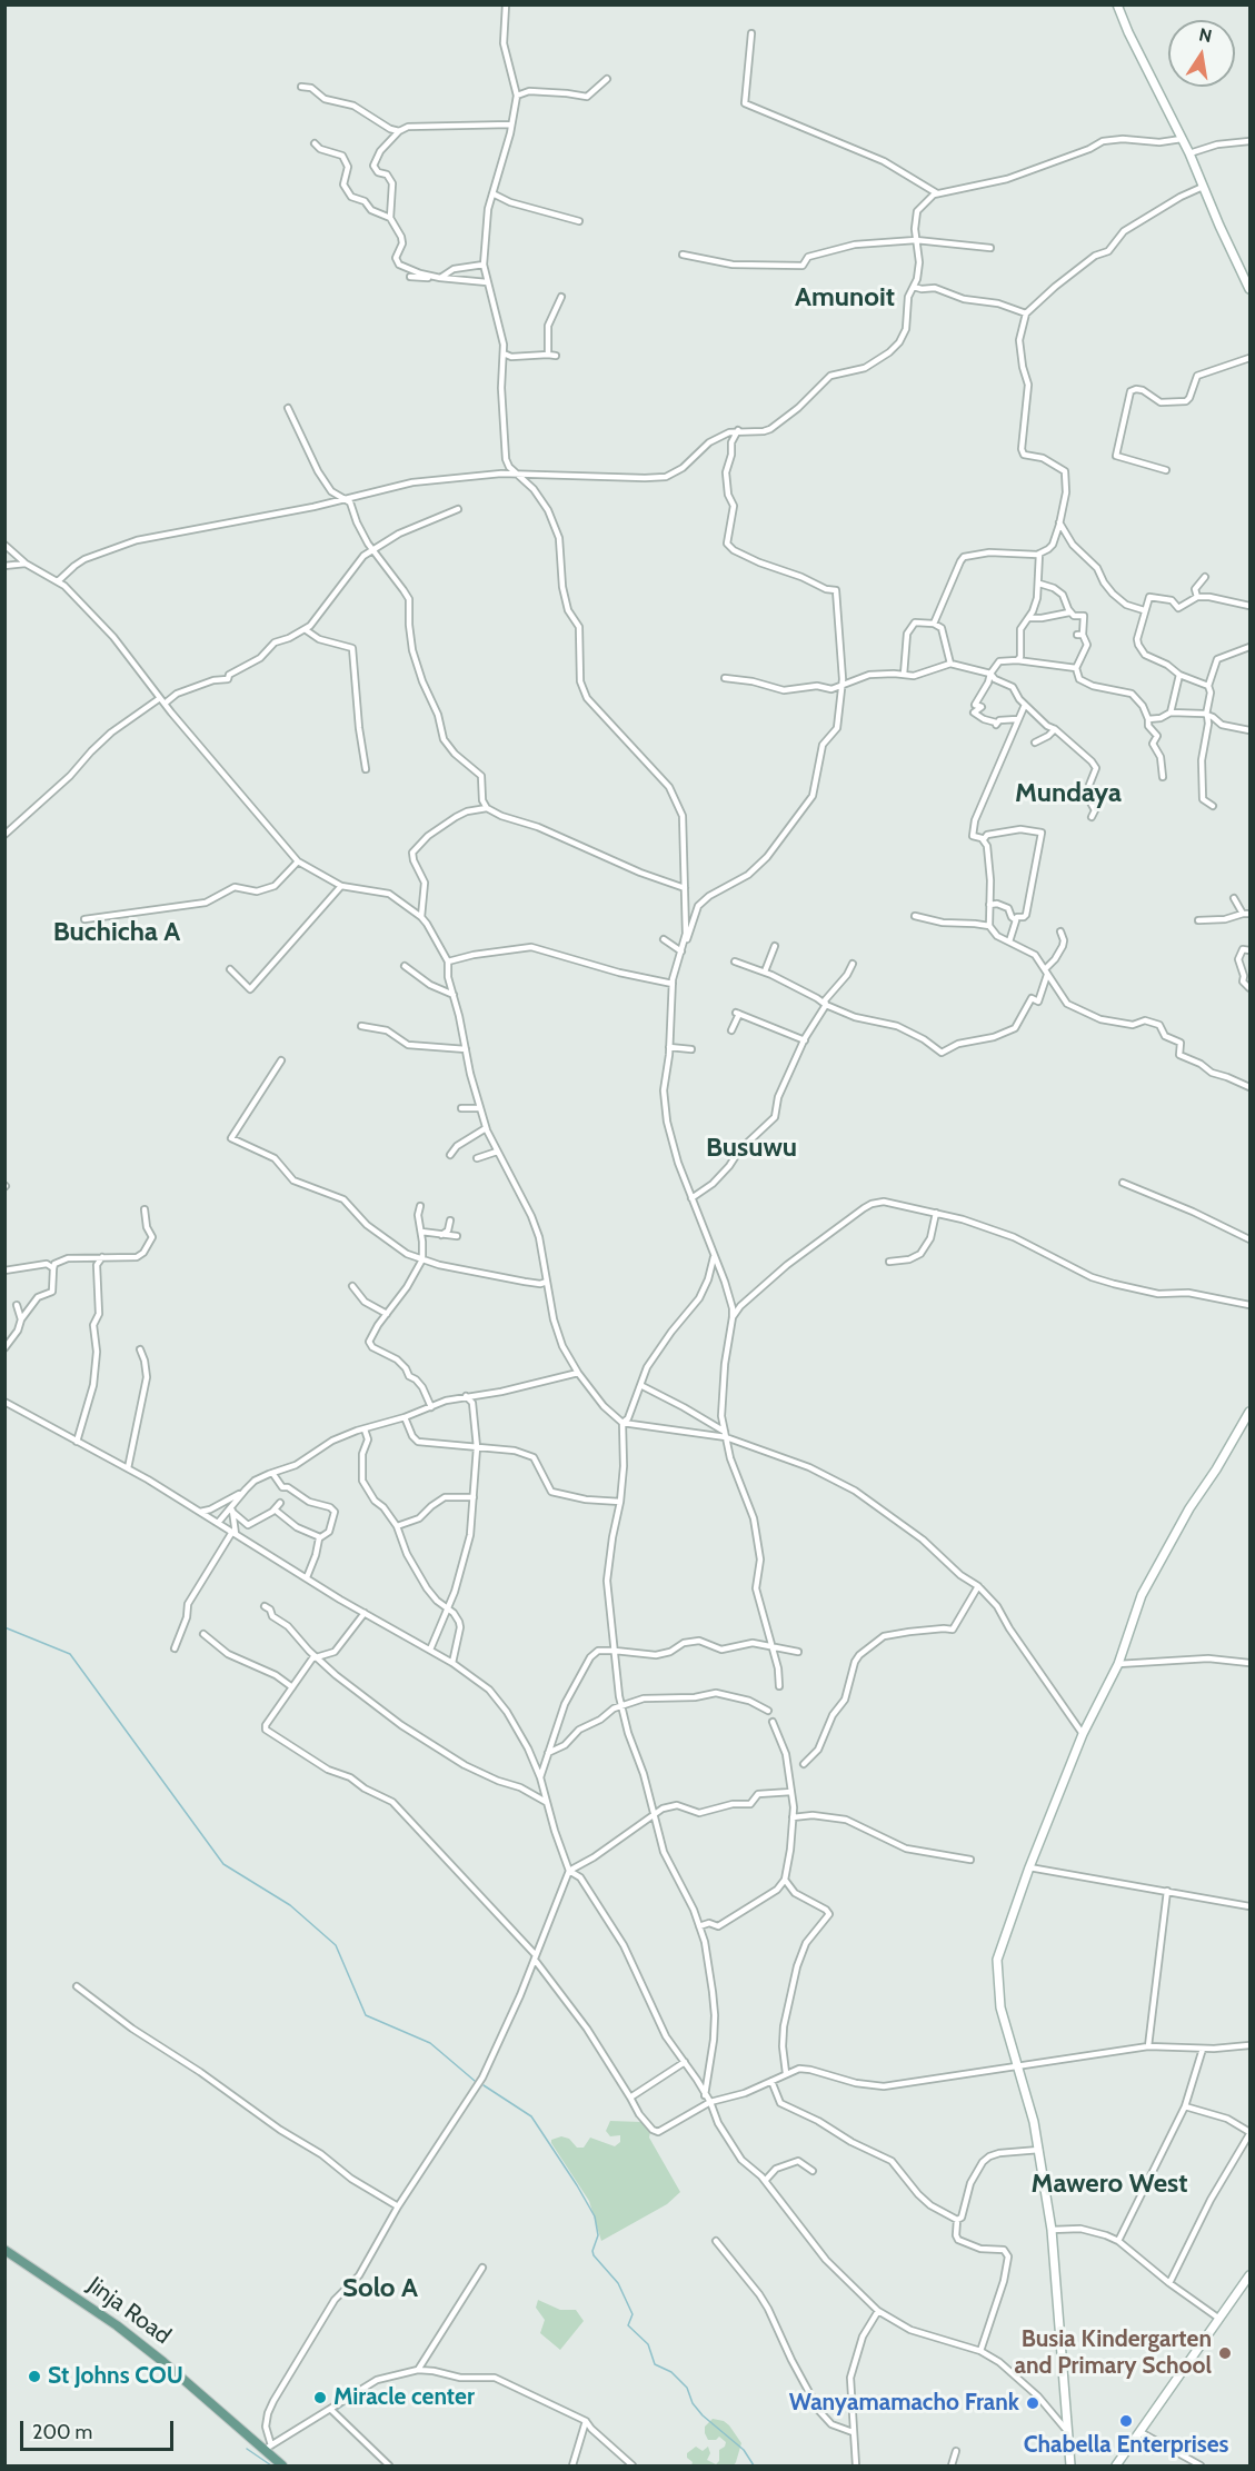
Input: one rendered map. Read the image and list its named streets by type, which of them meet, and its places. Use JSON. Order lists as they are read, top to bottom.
{
  "streets": {
    "main road": ["Jinja Road"]
  },
  "districts": [
    "Amunoit",
    "Mundaya",
    "Buchicha A",
    "Busuwu",
    "Mawero West",
    "Solo A"
  ],
  "places": [
    "Busia Kindergarten and Primary School",
    "St Johns COU",
    "Miracle center",
    "Wanyamamacho Frank",
    "Chabella Enterprises"
  ],
  "scale_bar": "200 m",
  "north": "top"
}
